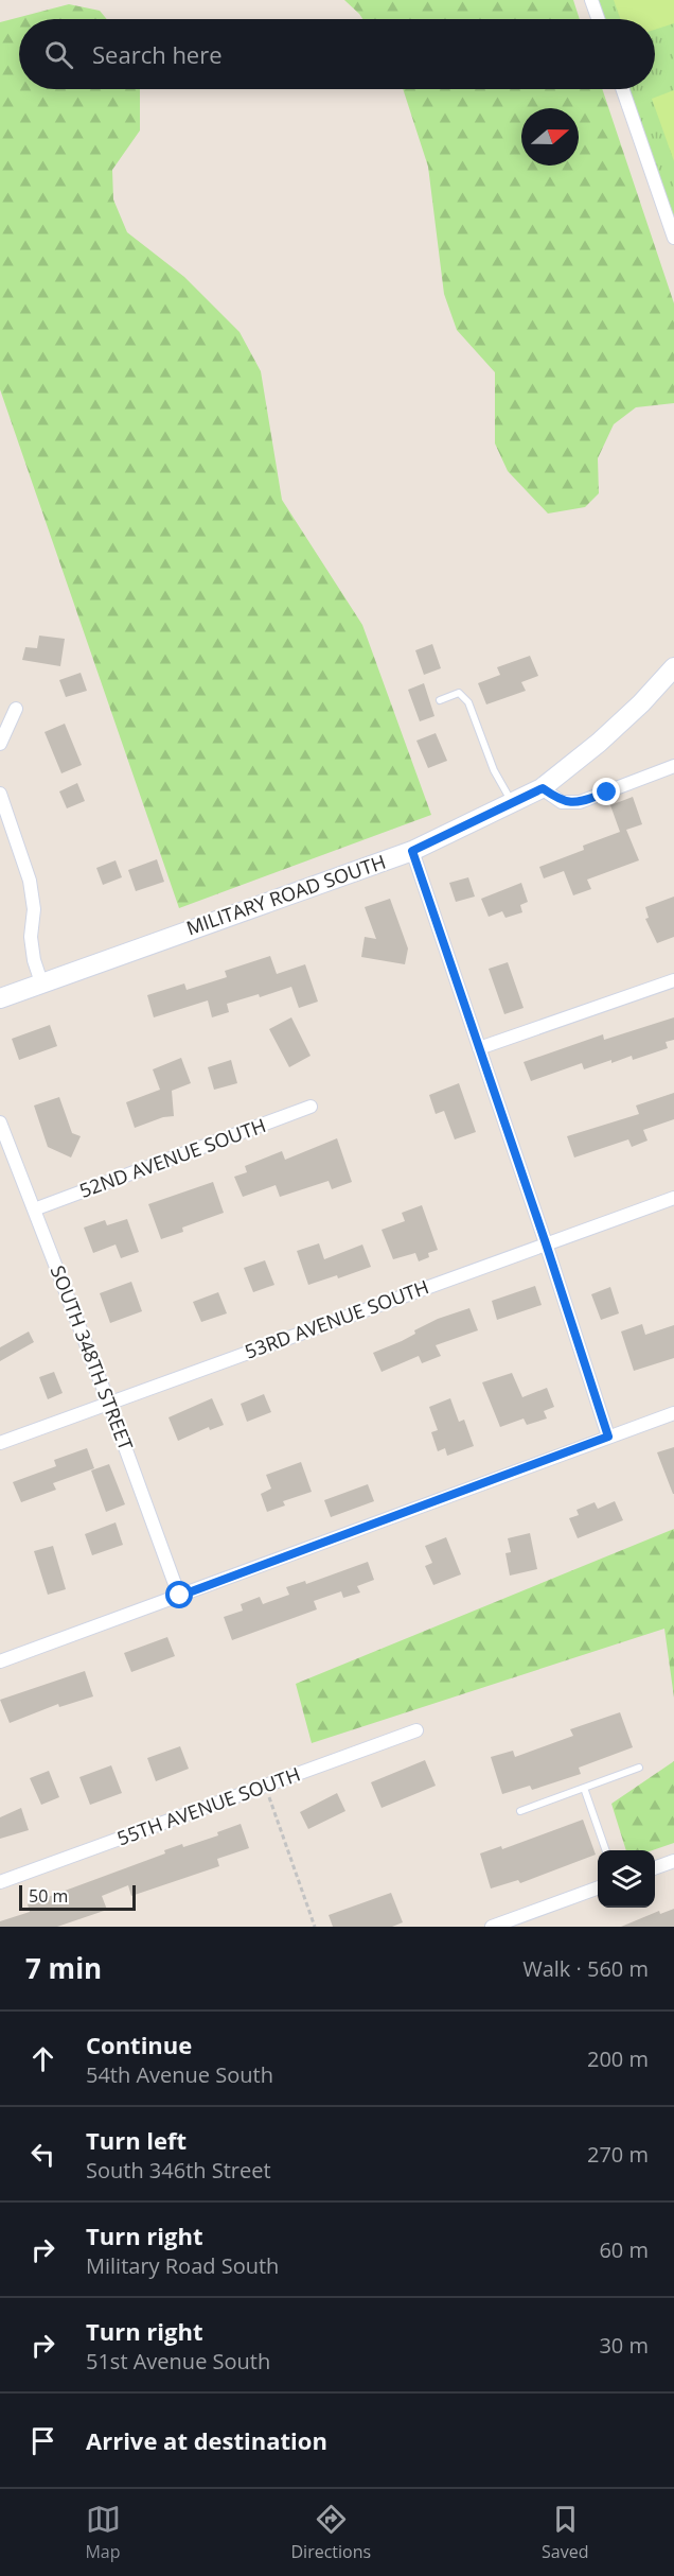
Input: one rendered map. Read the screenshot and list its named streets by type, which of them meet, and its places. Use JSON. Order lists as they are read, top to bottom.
{
  "streets": {
    "main road": ["MILITARY ROAD SOUTH"],
    "street": [
      "52ND AVENUE SOUTH",
      "53RD AVENUE SOUTH",
      "SOUTH 348TH STREET",
      "55TH AVENUE SOUTH"
    ]
  },
  "crossings": [
    ["52ND AVENUE SOUTH", "SOUTH 348TH STREET"],
    ["53RD AVENUE SOUTH", "SOUTH 348TH STREET"]
  ],
  "scale_bar": "50 m",
  "north": "right",
  "page": {
    "search": "Search here",
    "scale": "50 m",
    "heading": ["7 min", "Walk · 560 m"],
    "list": [
      ["Continue", "54th Avenue South", "200 m"],
      ["Turn left", "South 346th Street", "270 m"],
      ["Turn right", "Military Road South", "60 m"],
      ["Turn right", "51st Avenue South", "30 m"],
      "Arrive at destination"
    ],
    "nav": ["Map", "Directions", "Saved"]
  }
}
